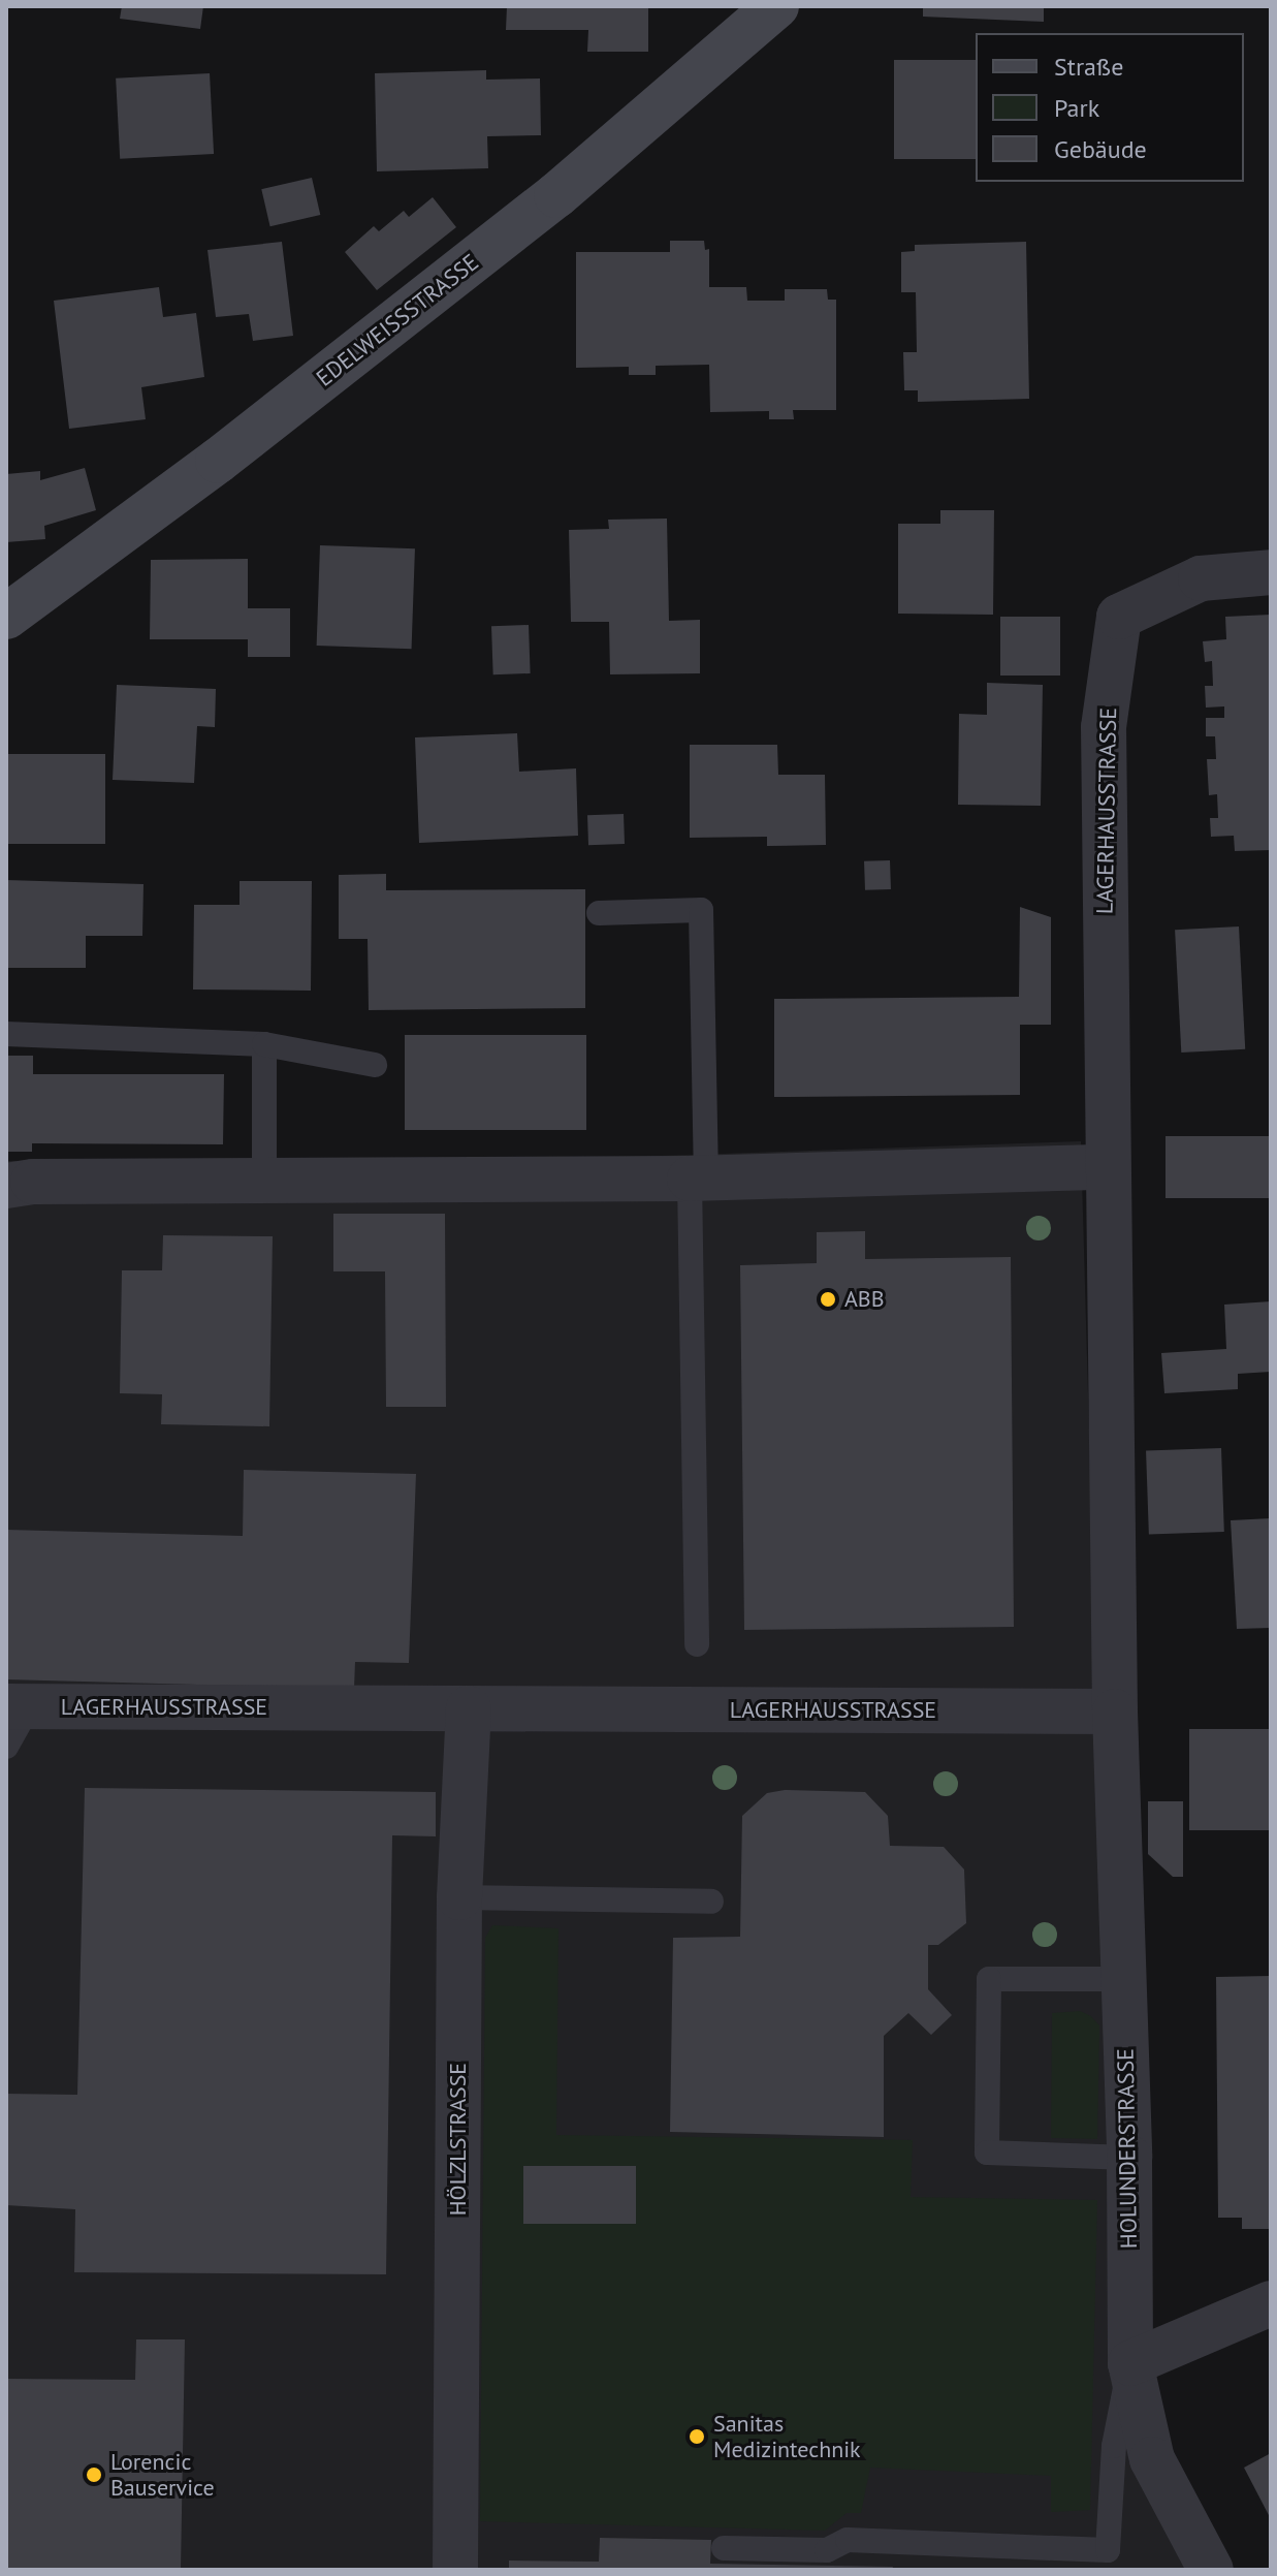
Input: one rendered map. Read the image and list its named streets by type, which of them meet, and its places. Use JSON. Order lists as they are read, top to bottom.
{
  "streets": {
    "street": [
      "EDELWEISSSTRASSE",
      "LAGERHAUSSTRASSE",
      "HÖLZLSTRASSE",
      "HOLUNDERSTRASSE"
    ]
  },
  "crossings": [
    ["LAGERHAUSSTRASSE", "HÖLZLSTRASSE"],
    ["LAGERHAUSSTRASSE", "HOLUNDERSTRASSE"]
  ],
  "places": ["ABB", "Sanitas Medizintechnik", "Lorencic Bauservice"],
  "legend": ["Straße", "Park", "Gebäude"]
}
